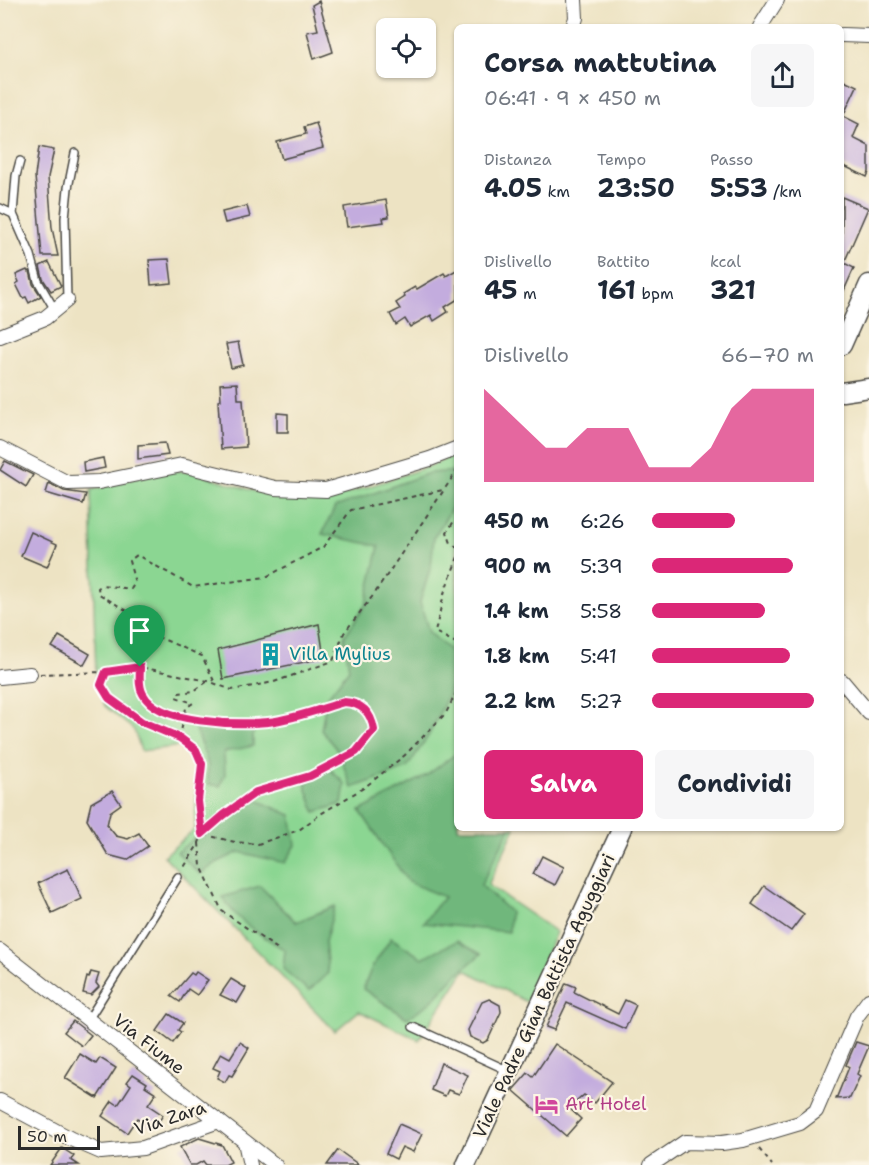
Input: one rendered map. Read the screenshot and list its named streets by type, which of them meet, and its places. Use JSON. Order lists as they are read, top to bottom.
{
  "streets": {
    "main road": ["Viale Padre Gian Battista Aguggiari"],
    "street": ["Via Fiume", "Via Zara"]
  },
  "crossings": [
    ["Via Fiume", "Via Zara"]
  ],
  "places": {
    "building": ["Villa Mylius"],
    "hotel": ["Art Hotel"]
  },
  "scale_bar": "50 m",
  "page": {
    "heading": ["Corsa mattutina", "06:41 · 9 × 450 m"],
    "stats": [
      ["Distanza", "4.05 km"],
      ["Tempo", "23:50"],
      ["Passo", "5:53 /km"],
      ["Dislivello", "45 m"],
      ["Battito", "161 bpm"],
      ["kcal", "321"]
    ],
    "chart": ["Dislivello", "66–70 m"],
    "list": [
      {
        "name": "450 m",
        "note": "6:26"
      },
      {
        "name": "900 m",
        "note": "5:39"
      },
      {
        "name": "1.4 km",
        "note": "5:58"
      },
      {
        "name": "1.8 km",
        "note": "5:41"
      },
      {
        "name": "2.2 km",
        "note": "5:27"
      }
    ],
    "buttons": ["Salva", "Condividi"],
    "scale": "50 m"
  }
}
